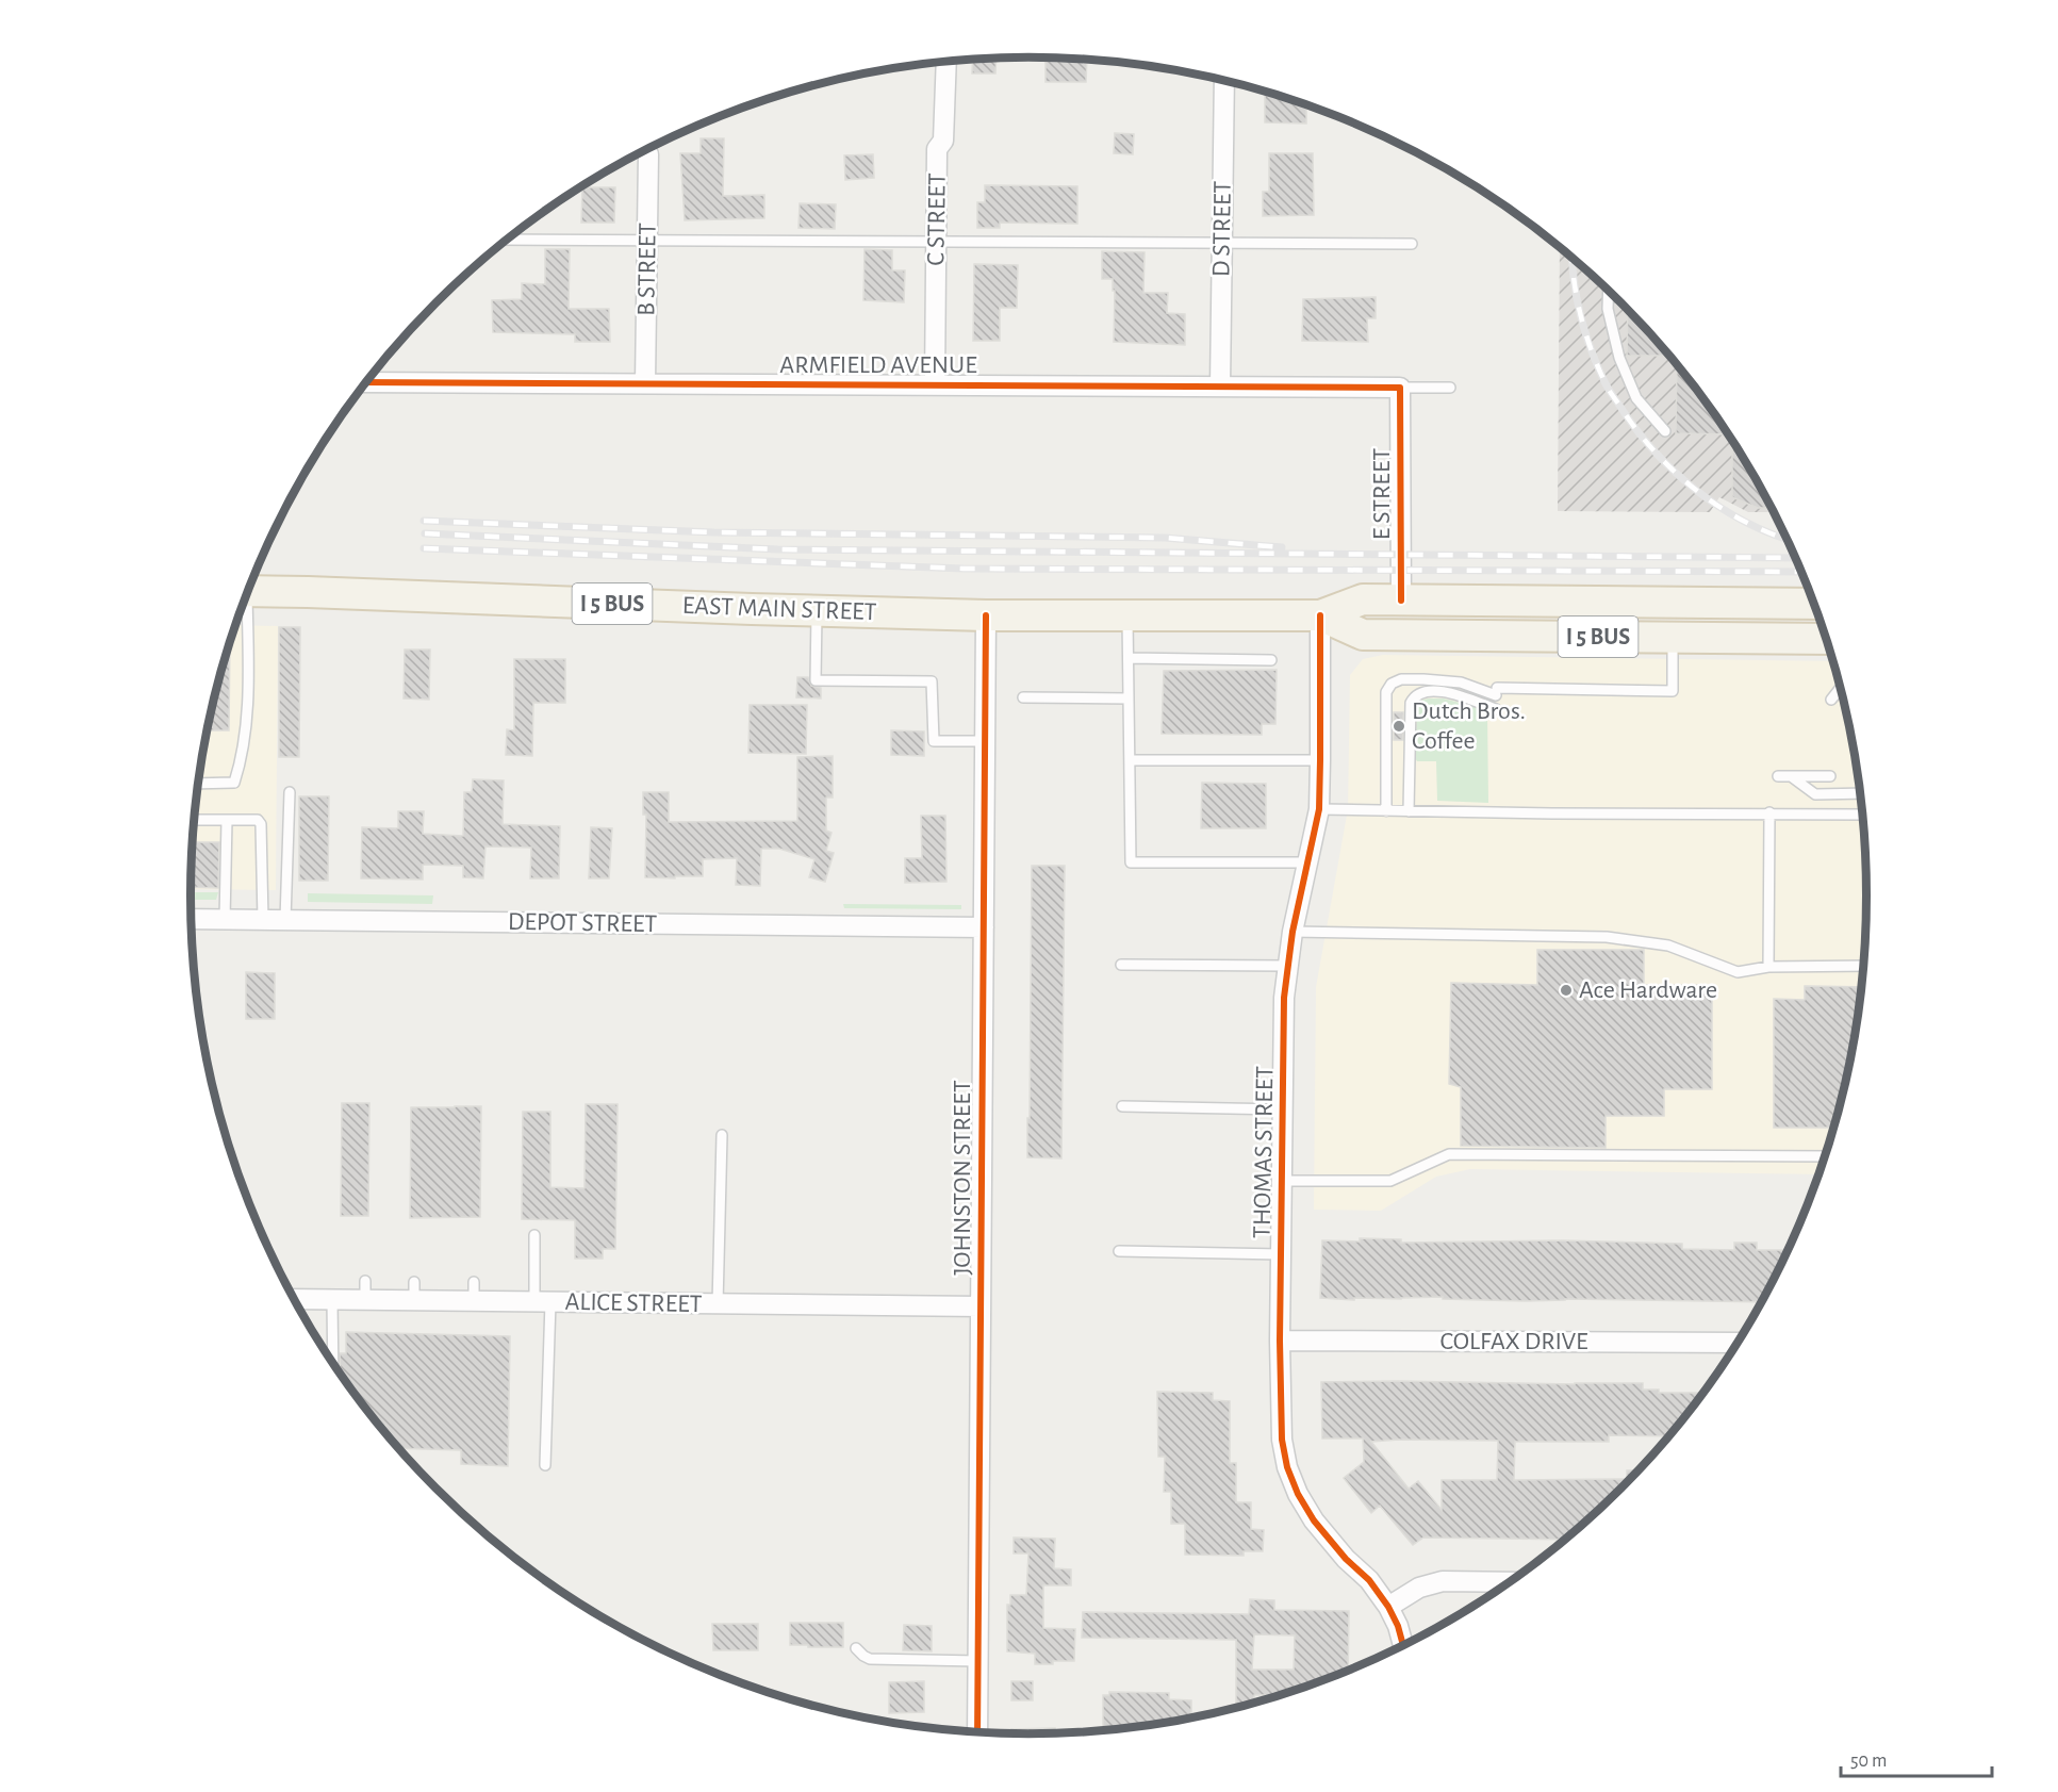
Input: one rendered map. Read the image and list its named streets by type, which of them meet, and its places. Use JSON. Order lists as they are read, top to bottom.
{
  "streets": {
    "main road": ["I 5 BUS", "EAST MAIN STREET"],
    "street": [
      "C STREET",
      "D STREET",
      "B STREET",
      "ARMFIELD AVENUE",
      "E STREET",
      "DEPOT STREET",
      "THOMAS STREET",
      "JOHNSTON STREET",
      "ALICE STREET",
      "COLFAX DRIVE"
    ]
  },
  "crossings": [
    ["C STREET", "ARMFIELD AVENUE"],
    ["D STREET", "ARMFIELD AVENUE"],
    ["B STREET", "ARMFIELD AVENUE"],
    ["ARMFIELD AVENUE", "E STREET"],
    ["E STREET", "EAST MAIN STREET"],
    ["EAST MAIN STREET", "THOMAS STREET"],
    ["EAST MAIN STREET", "JOHNSTON STREET"],
    ["DEPOT STREET", "JOHNSTON STREET"],
    ["THOMAS STREET", "COLFAX DRIVE"],
    ["JOHNSTON STREET", "ALICE STREET"]
  ],
  "places": ["Dutch Bros. Coffee", "Ace Hardware"],
  "scale_bar": "50 m"
}
